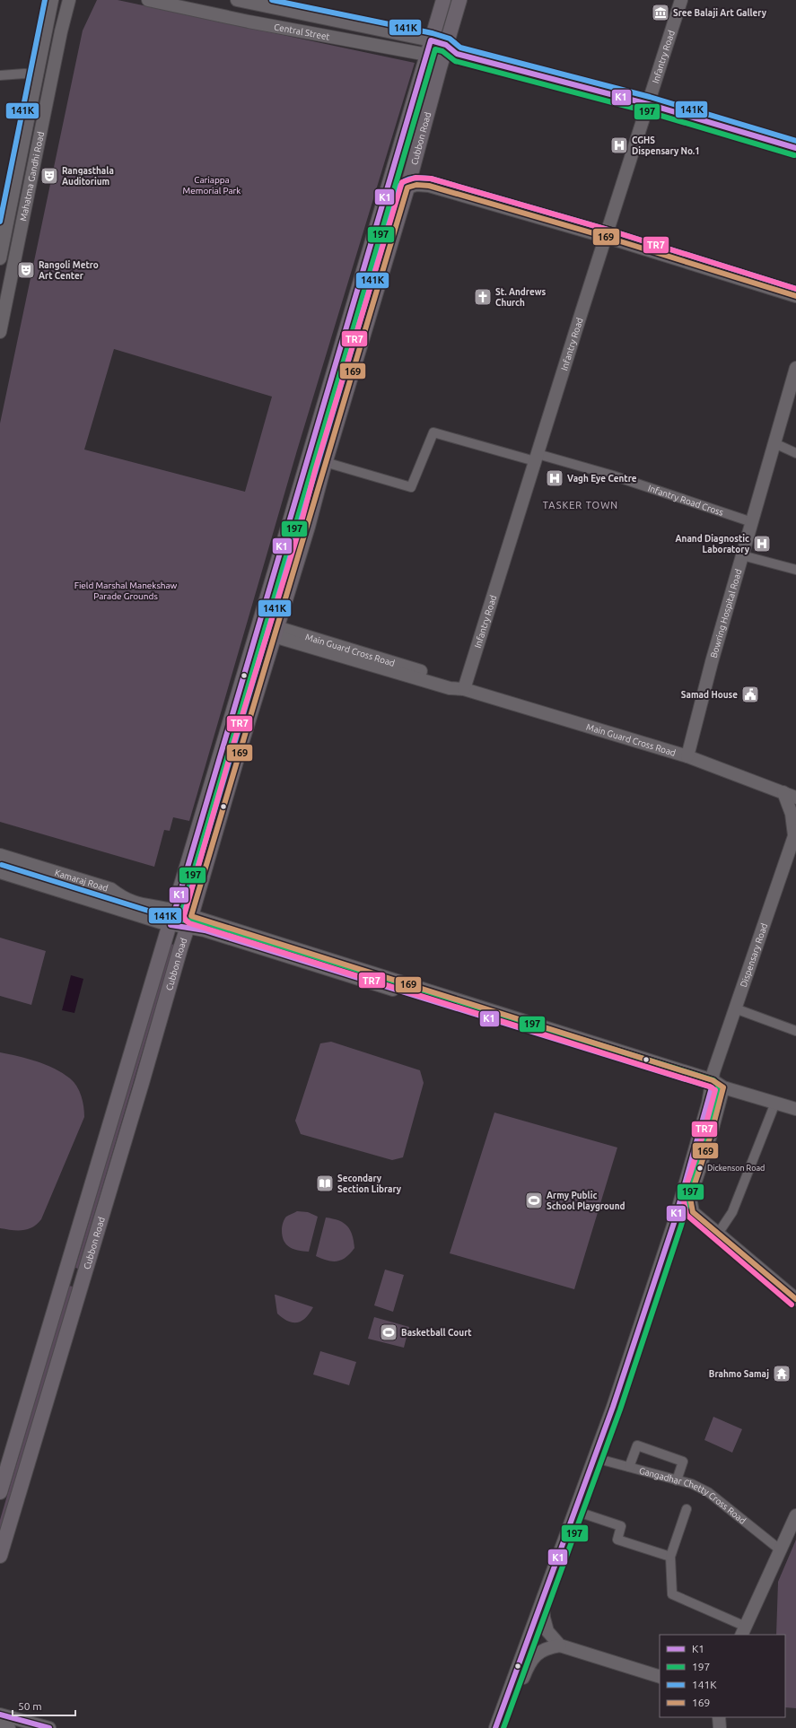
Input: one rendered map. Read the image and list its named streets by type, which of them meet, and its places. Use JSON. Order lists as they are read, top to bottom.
{
  "streets": {
    "main road": [
      "Central Street",
      "Infantry Road",
      "Cubbon Road",
      "Mahatma Gandhi Road",
      "Bowring Hospital Road",
      "Main Guard Cross Road",
      "Kamaraj Road",
      "Dispensary Road"
    ],
    "street": ["Infantry Road Cross", "Gangadhar Chetty Cross Road"]
  },
  "crossings": [
    ["Central Street", "Infantry Road"],
    ["Central Street", "Cubbon Road"],
    ["Infantry Road", "Infantry Road Cross"],
    ["Infantry Road", "Main Guard Cross Road"],
    ["Cubbon Road", "Infantry Road Cross"],
    ["Cubbon Road", "Main Guard Cross Road"],
    ["Cubbon Road", "Kamaraj Road"],
    ["Infantry Road Cross", "Bowring Hospital Road"],
    ["Bowring Hospital Road", "Main Guard Cross Road"],
    ["Kamaraj Road", "Dispensary Road"]
  ],
  "districts": ["TASKER TOWN"],
  "parks": ["Cariappa Memorial Park", "Field Marshal Manekshaw Parade Grounds"],
  "places": {
    "museum": ["Sree Balaji Art Gallery"],
    "hospital": ["CGHS Dispensary No.1", "Vagh Eye Centre", "Anand Diagnostic Laboratory"],
    "theatre": ["Rangasthala Auditorium", "Rangoli Metro Art Center"],
    "church": ["St. Andrews Church"],
    "public building": ["Samad House"],
    "other": ["Dickenson Road"],
    "library": ["Secondary Section Library"],
    "sports": ["Army Public School Playground", "Basketball Court"],
    "temple": ["Brahmo Samaj"]
  },
  "lines": [
    "transit line 141K",
    "transit line K1",
    "transit line 197",
    "transit line TR7",
    "transit line 169"
  ],
  "legend": [
    "K1",
    "197",
    "141K",
    "169"
  ],
  "scale_bar": "50 m"
}
